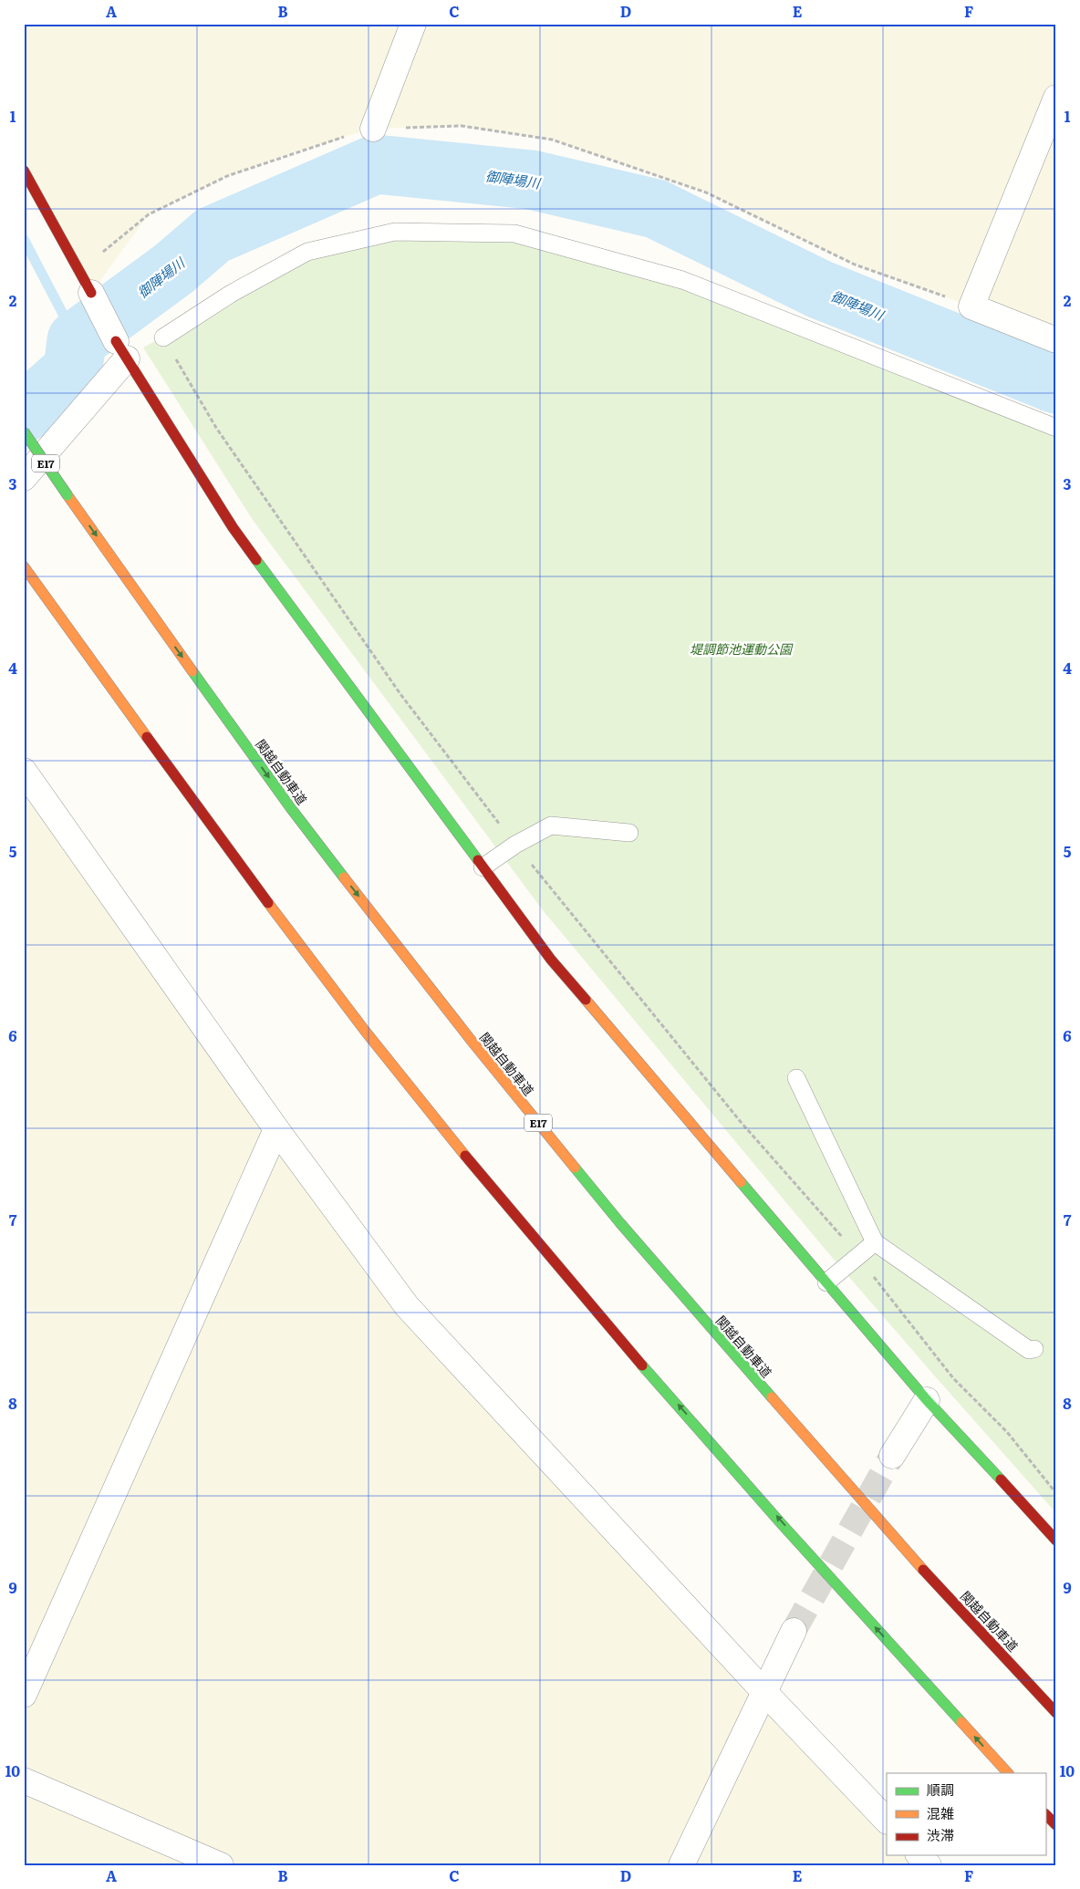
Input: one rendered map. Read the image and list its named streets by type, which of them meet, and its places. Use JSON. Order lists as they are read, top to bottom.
{
  "streets": {
    "main road": ["E17", "関越自動車道"]
  },
  "water": ["御陣場川"],
  "parks": ["堤調節池運動公園"],
  "legend": ["順調", "混雑", "渋滞"],
  "grid": {
    "columns": [
      "A",
      "B",
      "C",
      "D",
      "E",
      "F"
    ],
    "rows": [
      "1",
      "2",
      "3",
      "4",
      "5",
      "6",
      "7",
      "8",
      "9",
      "10"
    ]
  }
}
